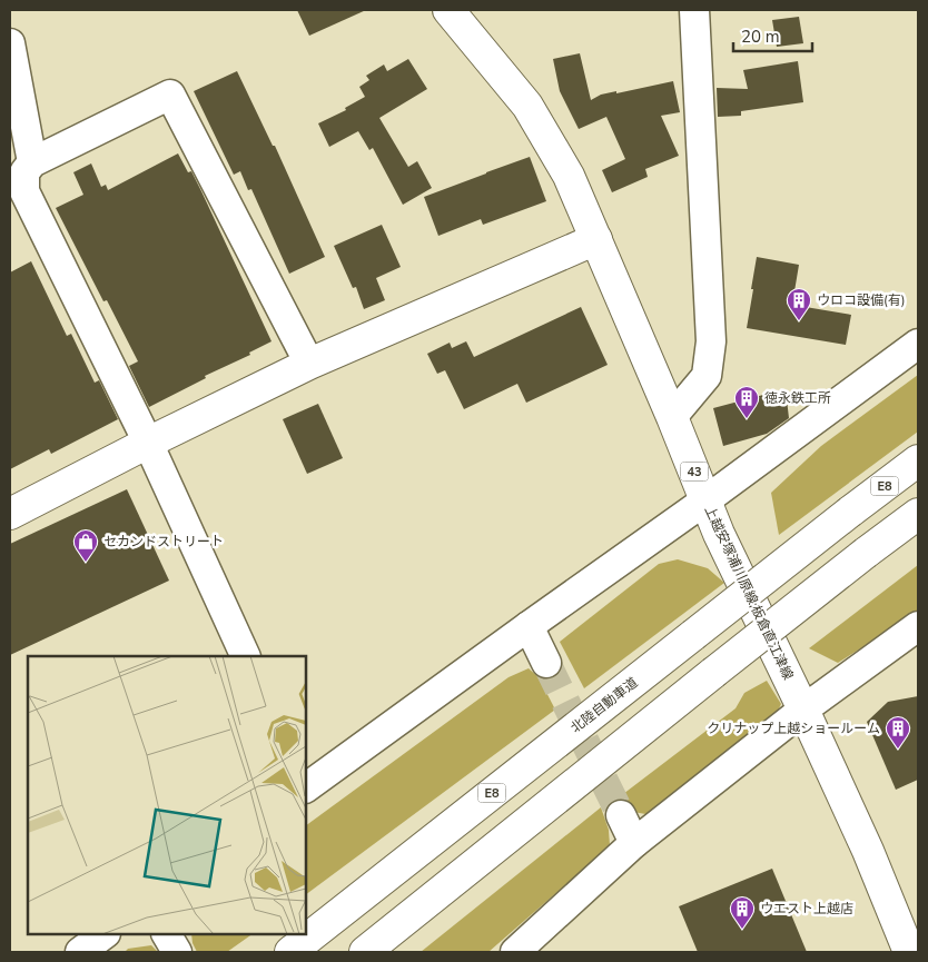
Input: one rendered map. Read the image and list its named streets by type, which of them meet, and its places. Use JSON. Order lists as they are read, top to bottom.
{
  "streets": {
    "main road": [
      "43",
      "E8",
      "上越安塚浦川原線;板倉直江津線",
      "北陸自動車道"
    ]
  },
  "places": {
    "building": [
      "ウロコ設備(有)",
      "徳永鉄工所",
      "クリナップ上越ショールーム",
      "ウエスト上越店"
    ],
    "shop": ["セカンドストリート"]
  },
  "scale_bar": "20 m"
}
